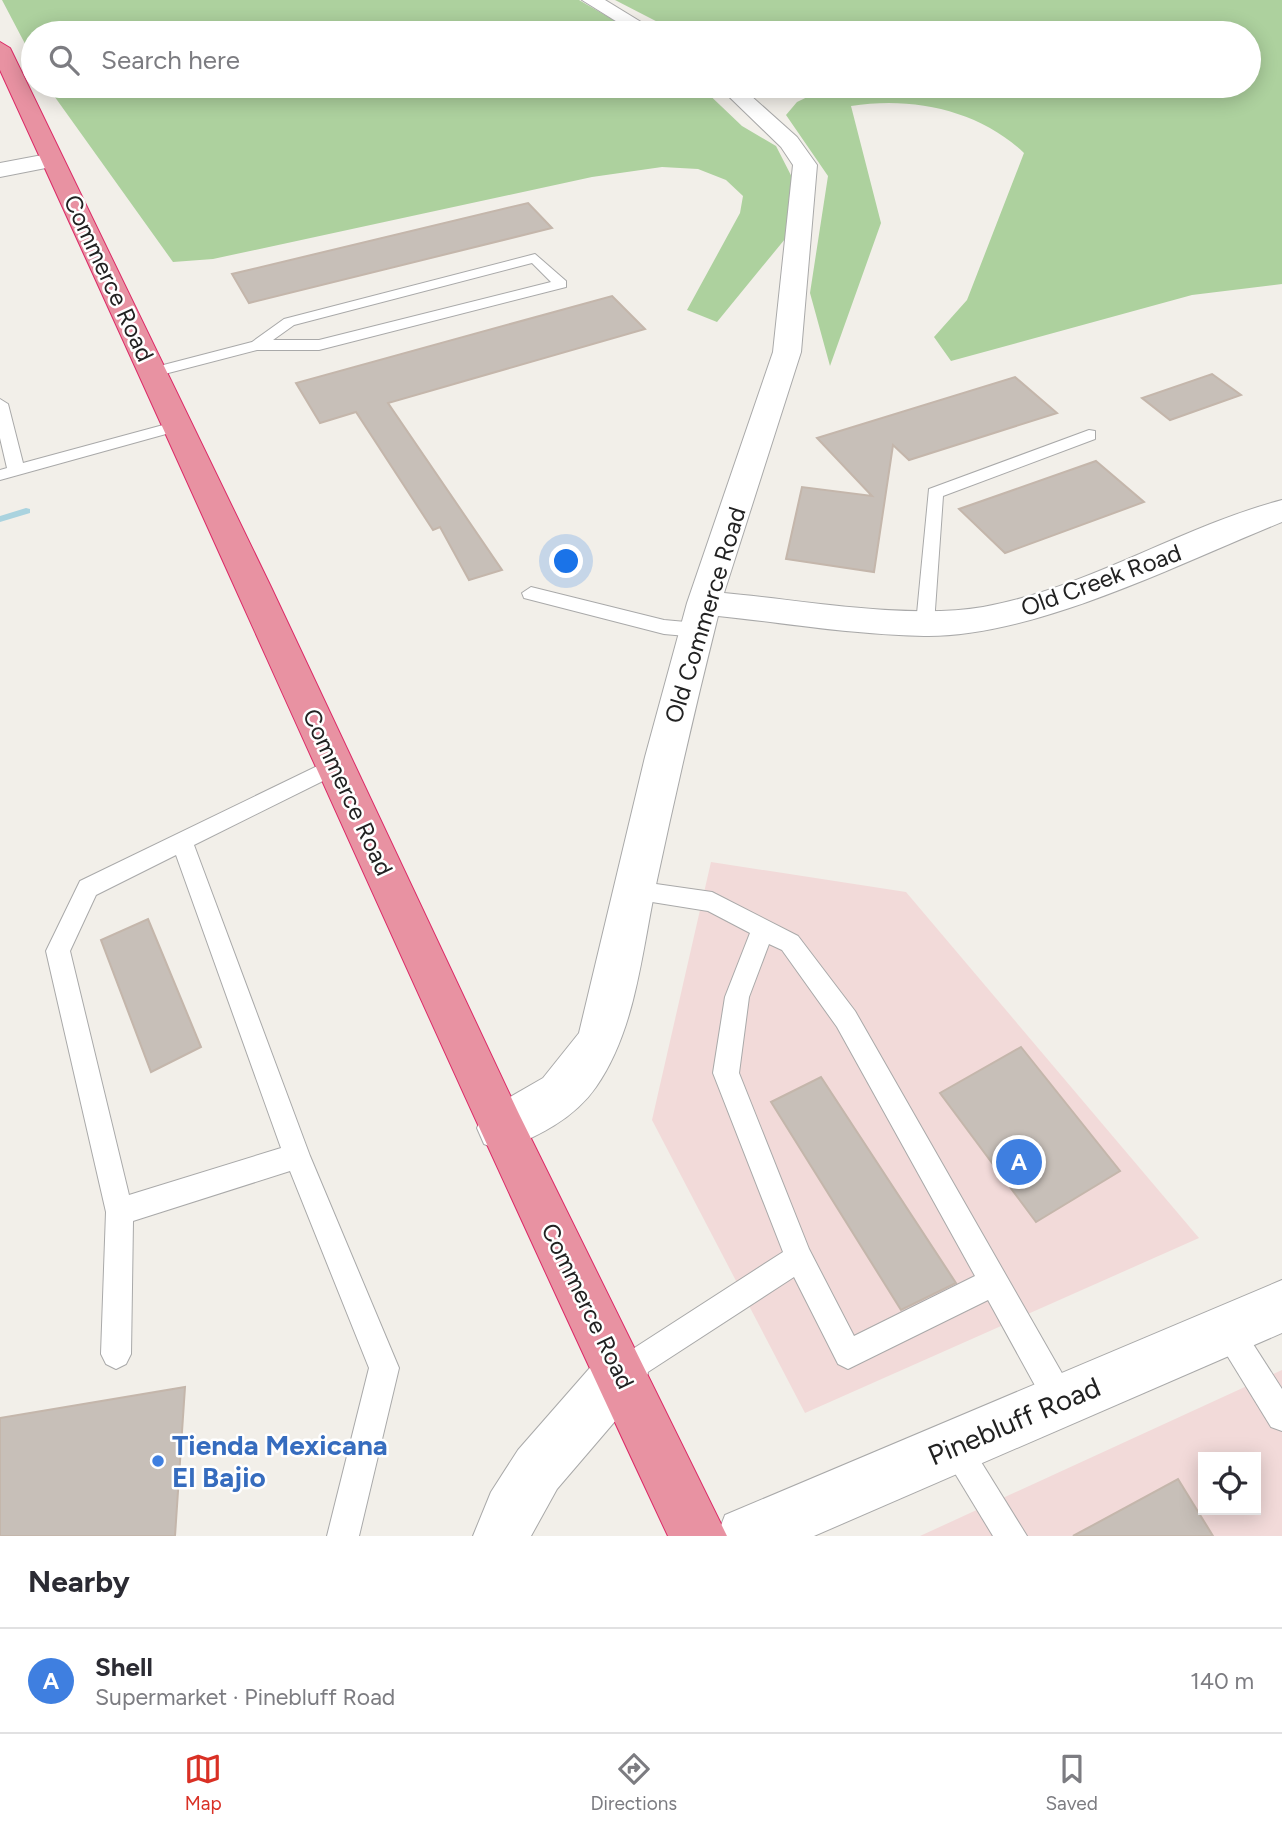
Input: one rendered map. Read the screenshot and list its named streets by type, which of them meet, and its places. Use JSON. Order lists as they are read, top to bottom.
{
  "streets": {
    "highway": ["Commerce Road"],
    "street": ["Old Creek Road", "Old Commerce Road", "Pinebluff Road"]
  },
  "crossings": [
    ["Commerce Road", "Old Commerce Road"],
    ["Old Creek Road", "Old Commerce Road"]
  ],
  "places": ["Tienda Mexicana El Bajio"],
  "page": {
    "search": "Search here",
    "pins": "A",
    "heading": "Nearby",
    "list": [
      {
        "mark": "A",
        "name": "Shell",
        "note": "Supermarket · Pinebluff Road",
        "value": "140 m"
      }
    ],
    "nav": ["Map", "Directions", "Saved"]
  }
}
